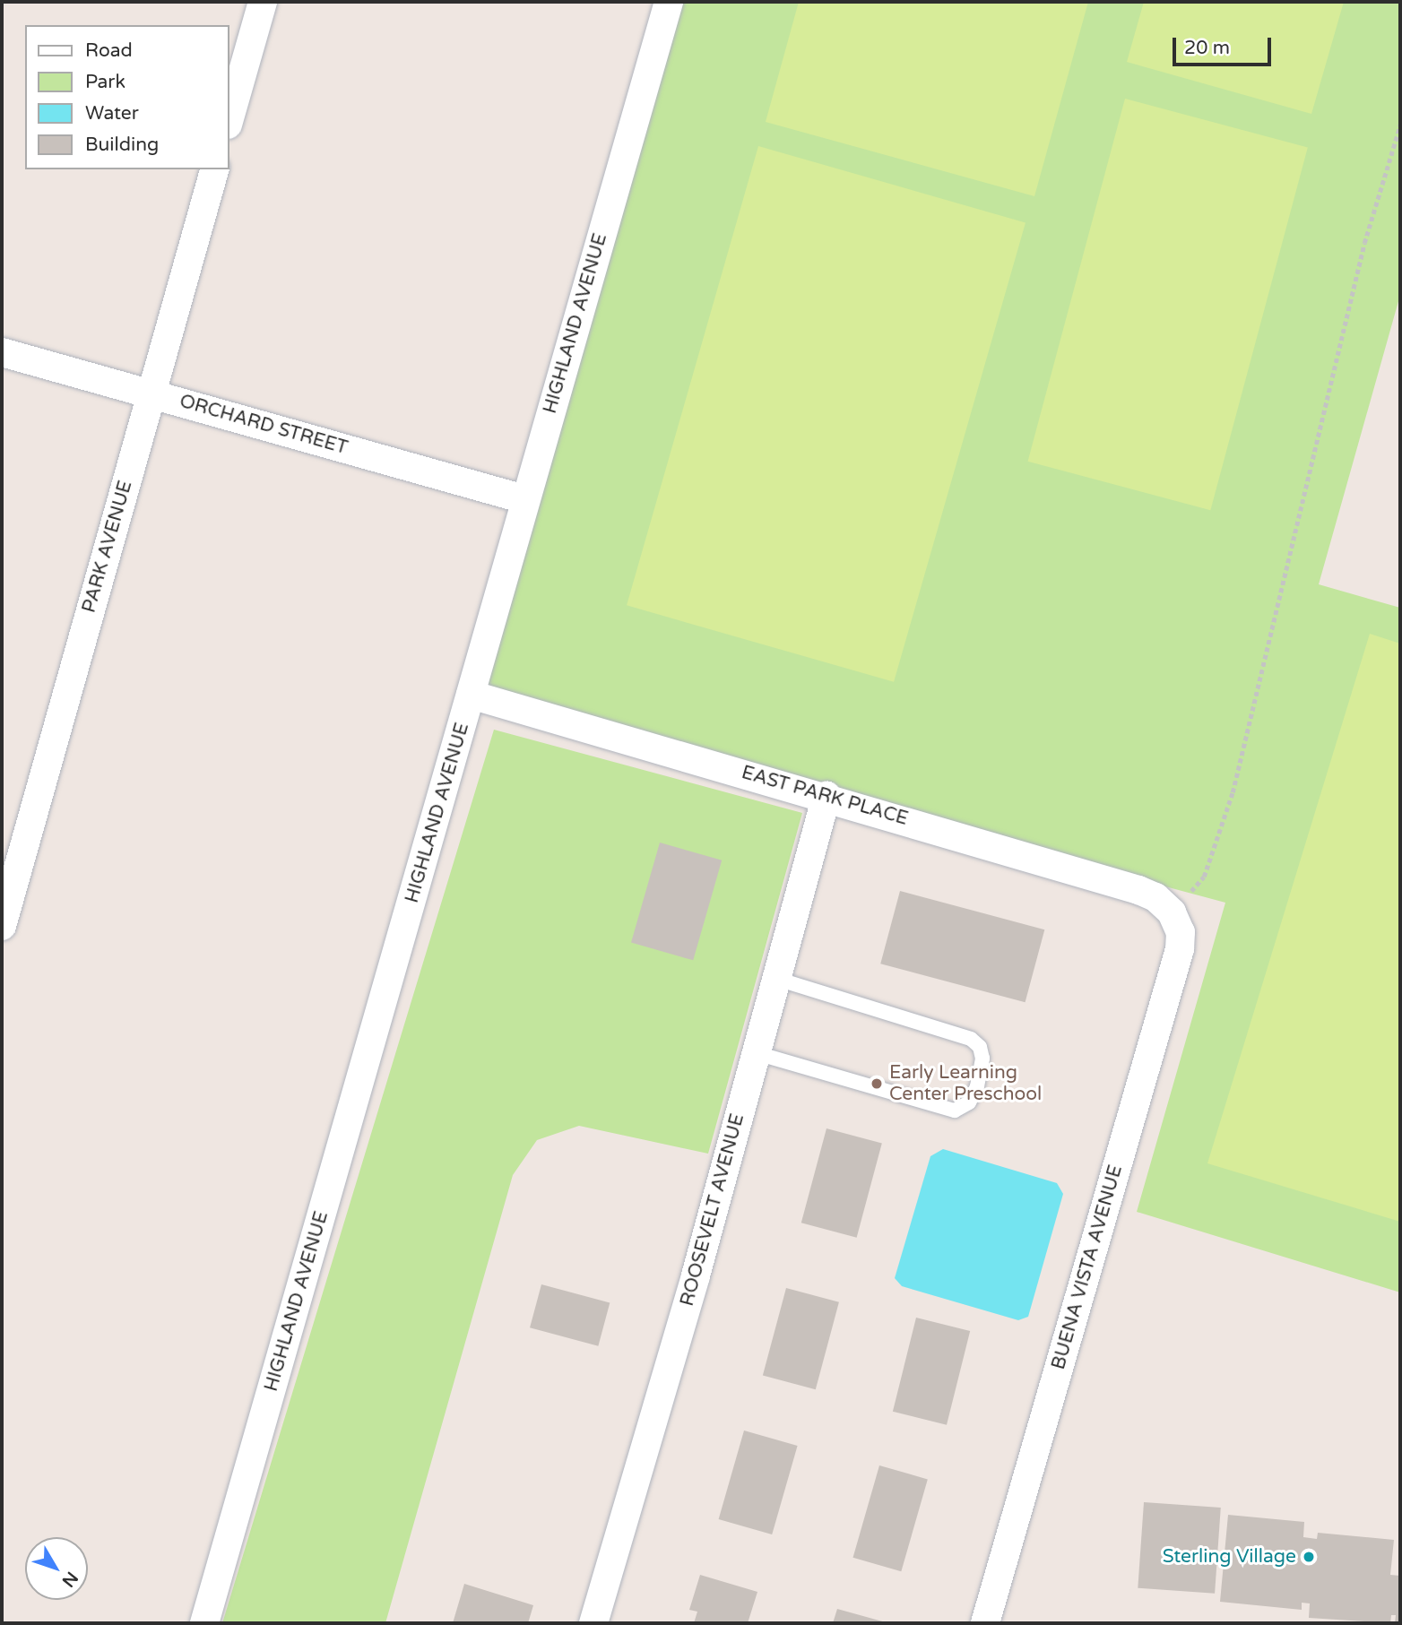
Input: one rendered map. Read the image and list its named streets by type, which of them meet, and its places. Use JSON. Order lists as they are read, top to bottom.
{
  "streets": {
    "street": [
      "HIGHLAND AVENUE",
      "ORCHARD STREET",
      "PARK AVENUE",
      "EAST PARK PLACE",
      "ROOSEVELT AVENUE",
      "BUENA VISTA AVENUE"
    ]
  },
  "crossings": [
    ["HIGHLAND AVENUE", "ORCHARD STREET"],
    ["HIGHLAND AVENUE", "EAST PARK PLACE"],
    ["ORCHARD STREET", "PARK AVENUE"],
    ["EAST PARK PLACE", "ROOSEVELT AVENUE"],
    ["EAST PARK PLACE", "BUENA VISTA AVENUE"]
  ],
  "places": ["Early Learning Center Preschool", "Sterling Village"],
  "legend": [
    "Road",
    "Park",
    "Water",
    "Building"
  ],
  "scale_bar": "20 m",
  "north": "bottom right"
}
